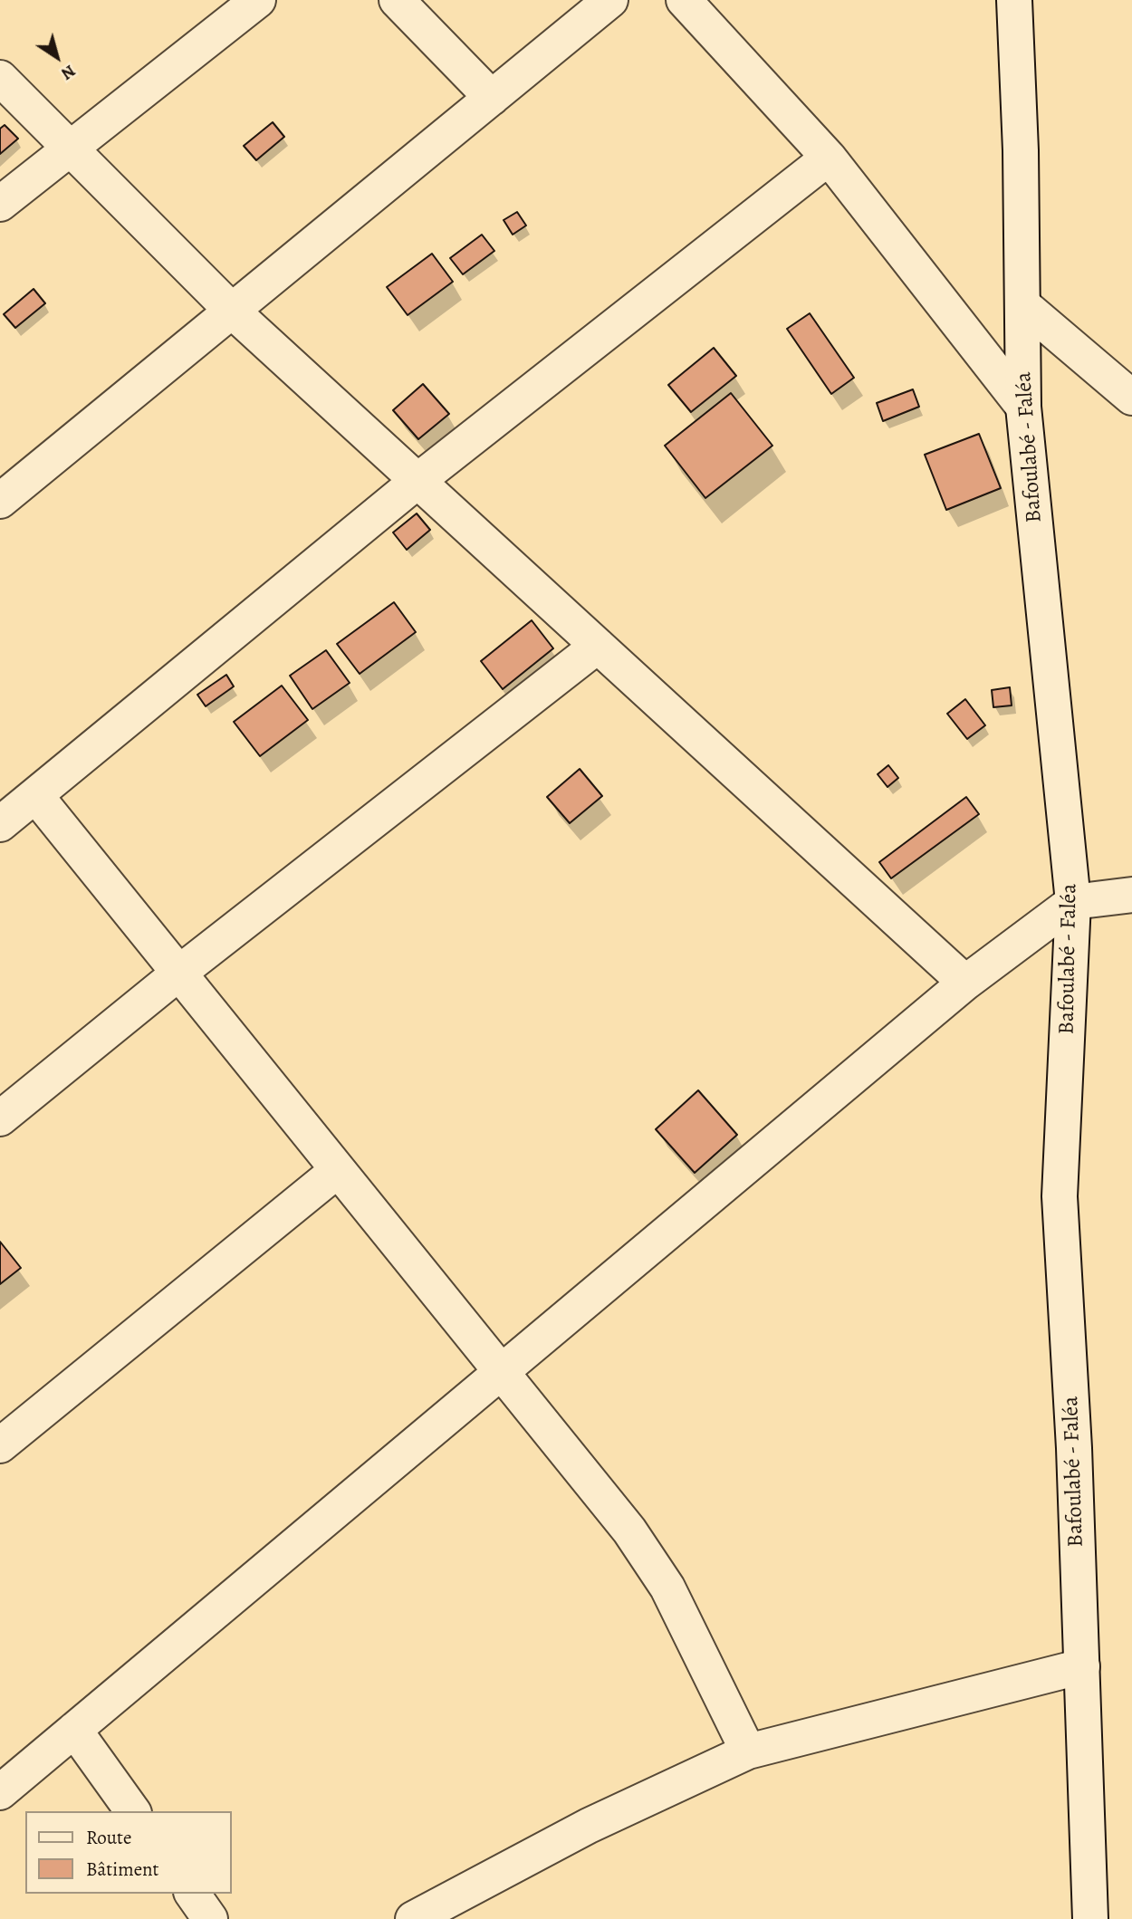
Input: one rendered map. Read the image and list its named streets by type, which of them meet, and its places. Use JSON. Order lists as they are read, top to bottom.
{
  "streets": {
    "street": ["Bafoulabé - Faléa"]
  },
  "legend": ["Route", "Bâtiment"],
  "north": "bottom right"
}
